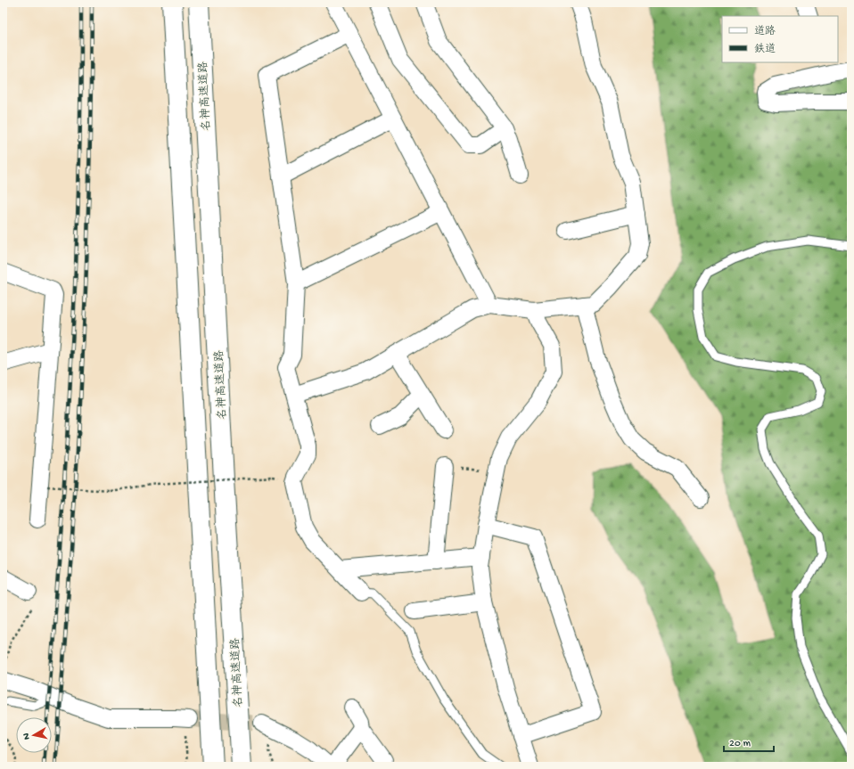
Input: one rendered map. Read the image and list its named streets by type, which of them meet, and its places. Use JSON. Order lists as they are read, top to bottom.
{
  "streets": {
    "highway": ["名神高速道路"]
  },
  "legend": ["道路", "鉄道"],
  "scale_bar": "20 m",
  "north": "left"
}
